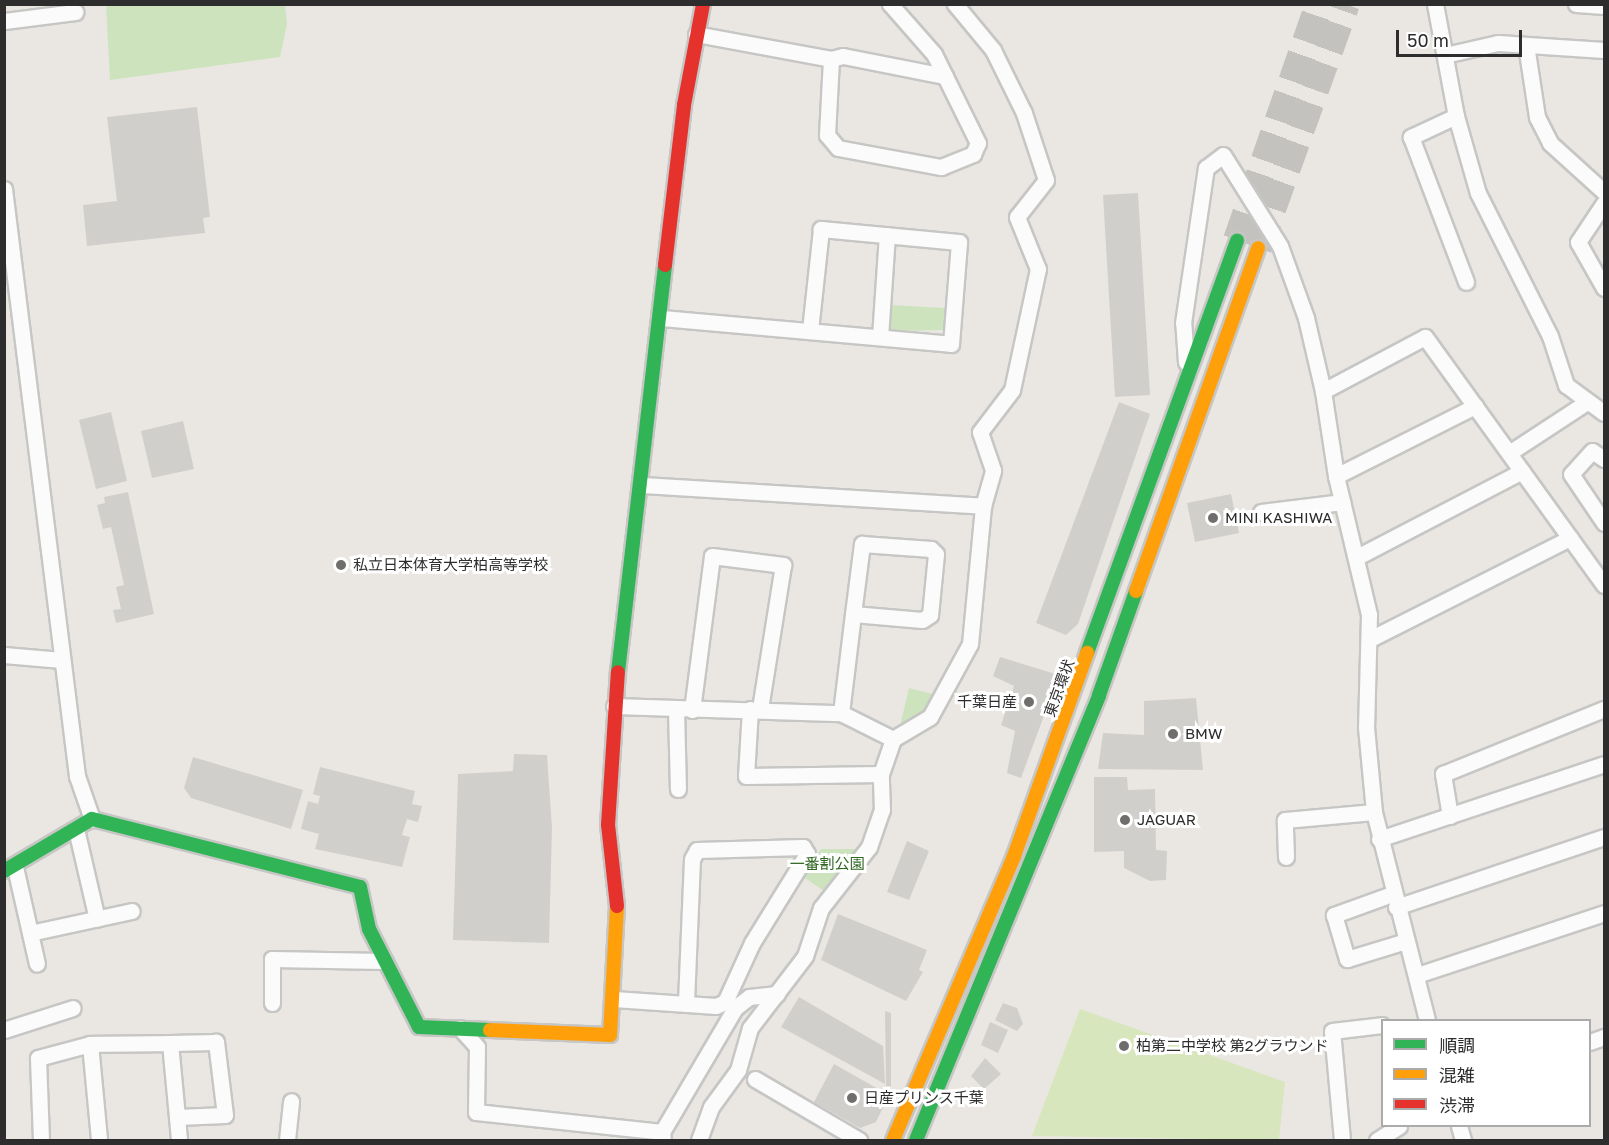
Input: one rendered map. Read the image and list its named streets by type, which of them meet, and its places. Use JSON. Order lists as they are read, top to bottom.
{
  "streets": {
    "main road": ["東京環状"]
  },
  "parks": ["一番割公園"],
  "places": [
    "MINI KASHIWA",
    "私立日本体育大学柏高等学校",
    "千葉日産",
    "BMW",
    "JAGUAR",
    "柏第二中学校 第2グラウンド",
    "日産プリンス千葉"
  ],
  "legend": ["順調", "混雑", "渋滞"],
  "scale_bar": "50 m"
}
